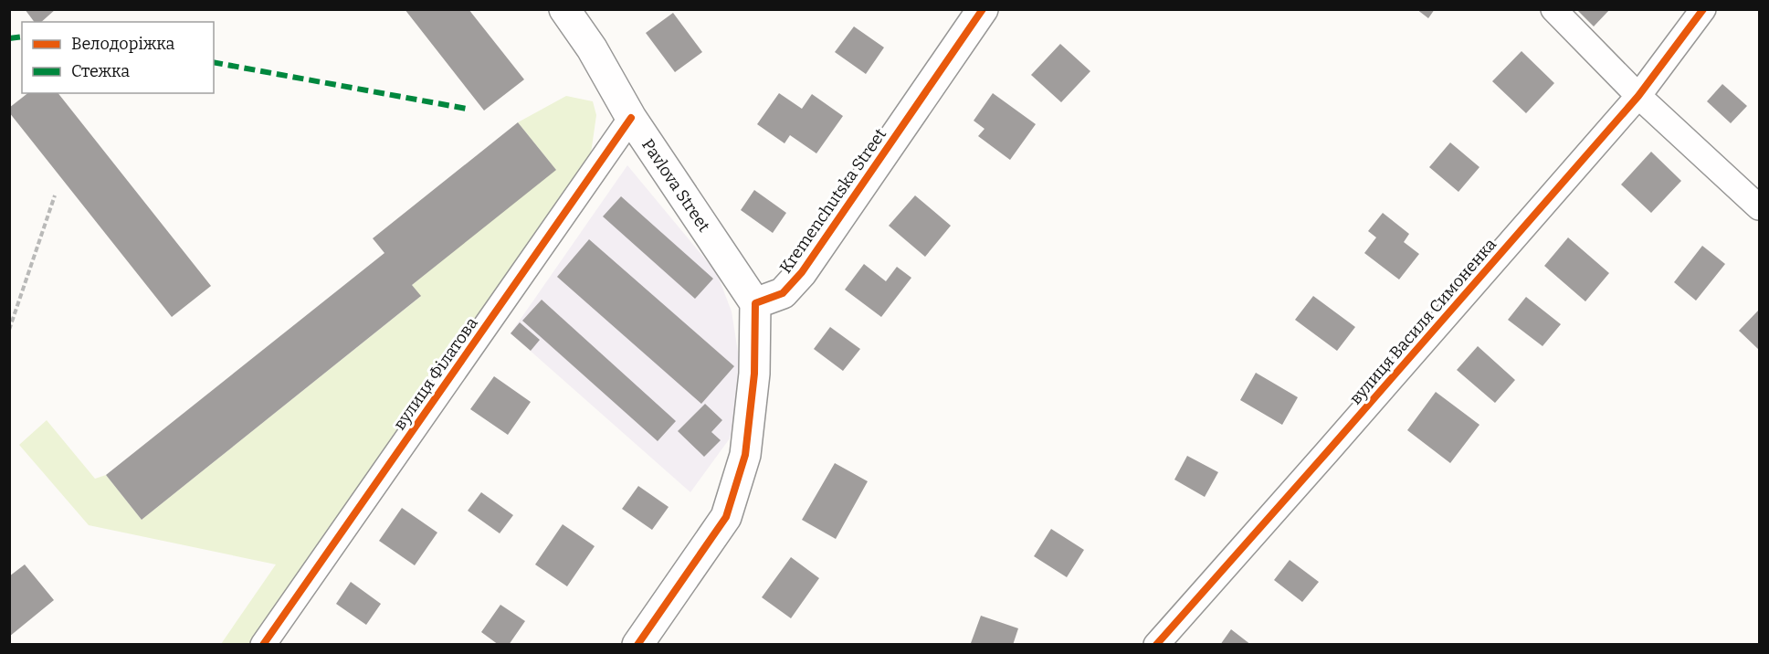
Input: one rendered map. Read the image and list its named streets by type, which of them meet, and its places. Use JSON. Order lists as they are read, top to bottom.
{
  "streets": {
    "street": [
      "Pavlova Street",
      "Kremenchutska Street",
      "вулиця Василя Симоненка",
      "вулиця Філатова"
    ]
  },
  "crossings": [
    ["Pavlova Street", "Kremenchutska Street"],
    ["Pavlova Street", "вулиця Філатова"]
  ],
  "legend": ["Велодоріжка", "Стежка"]
}
